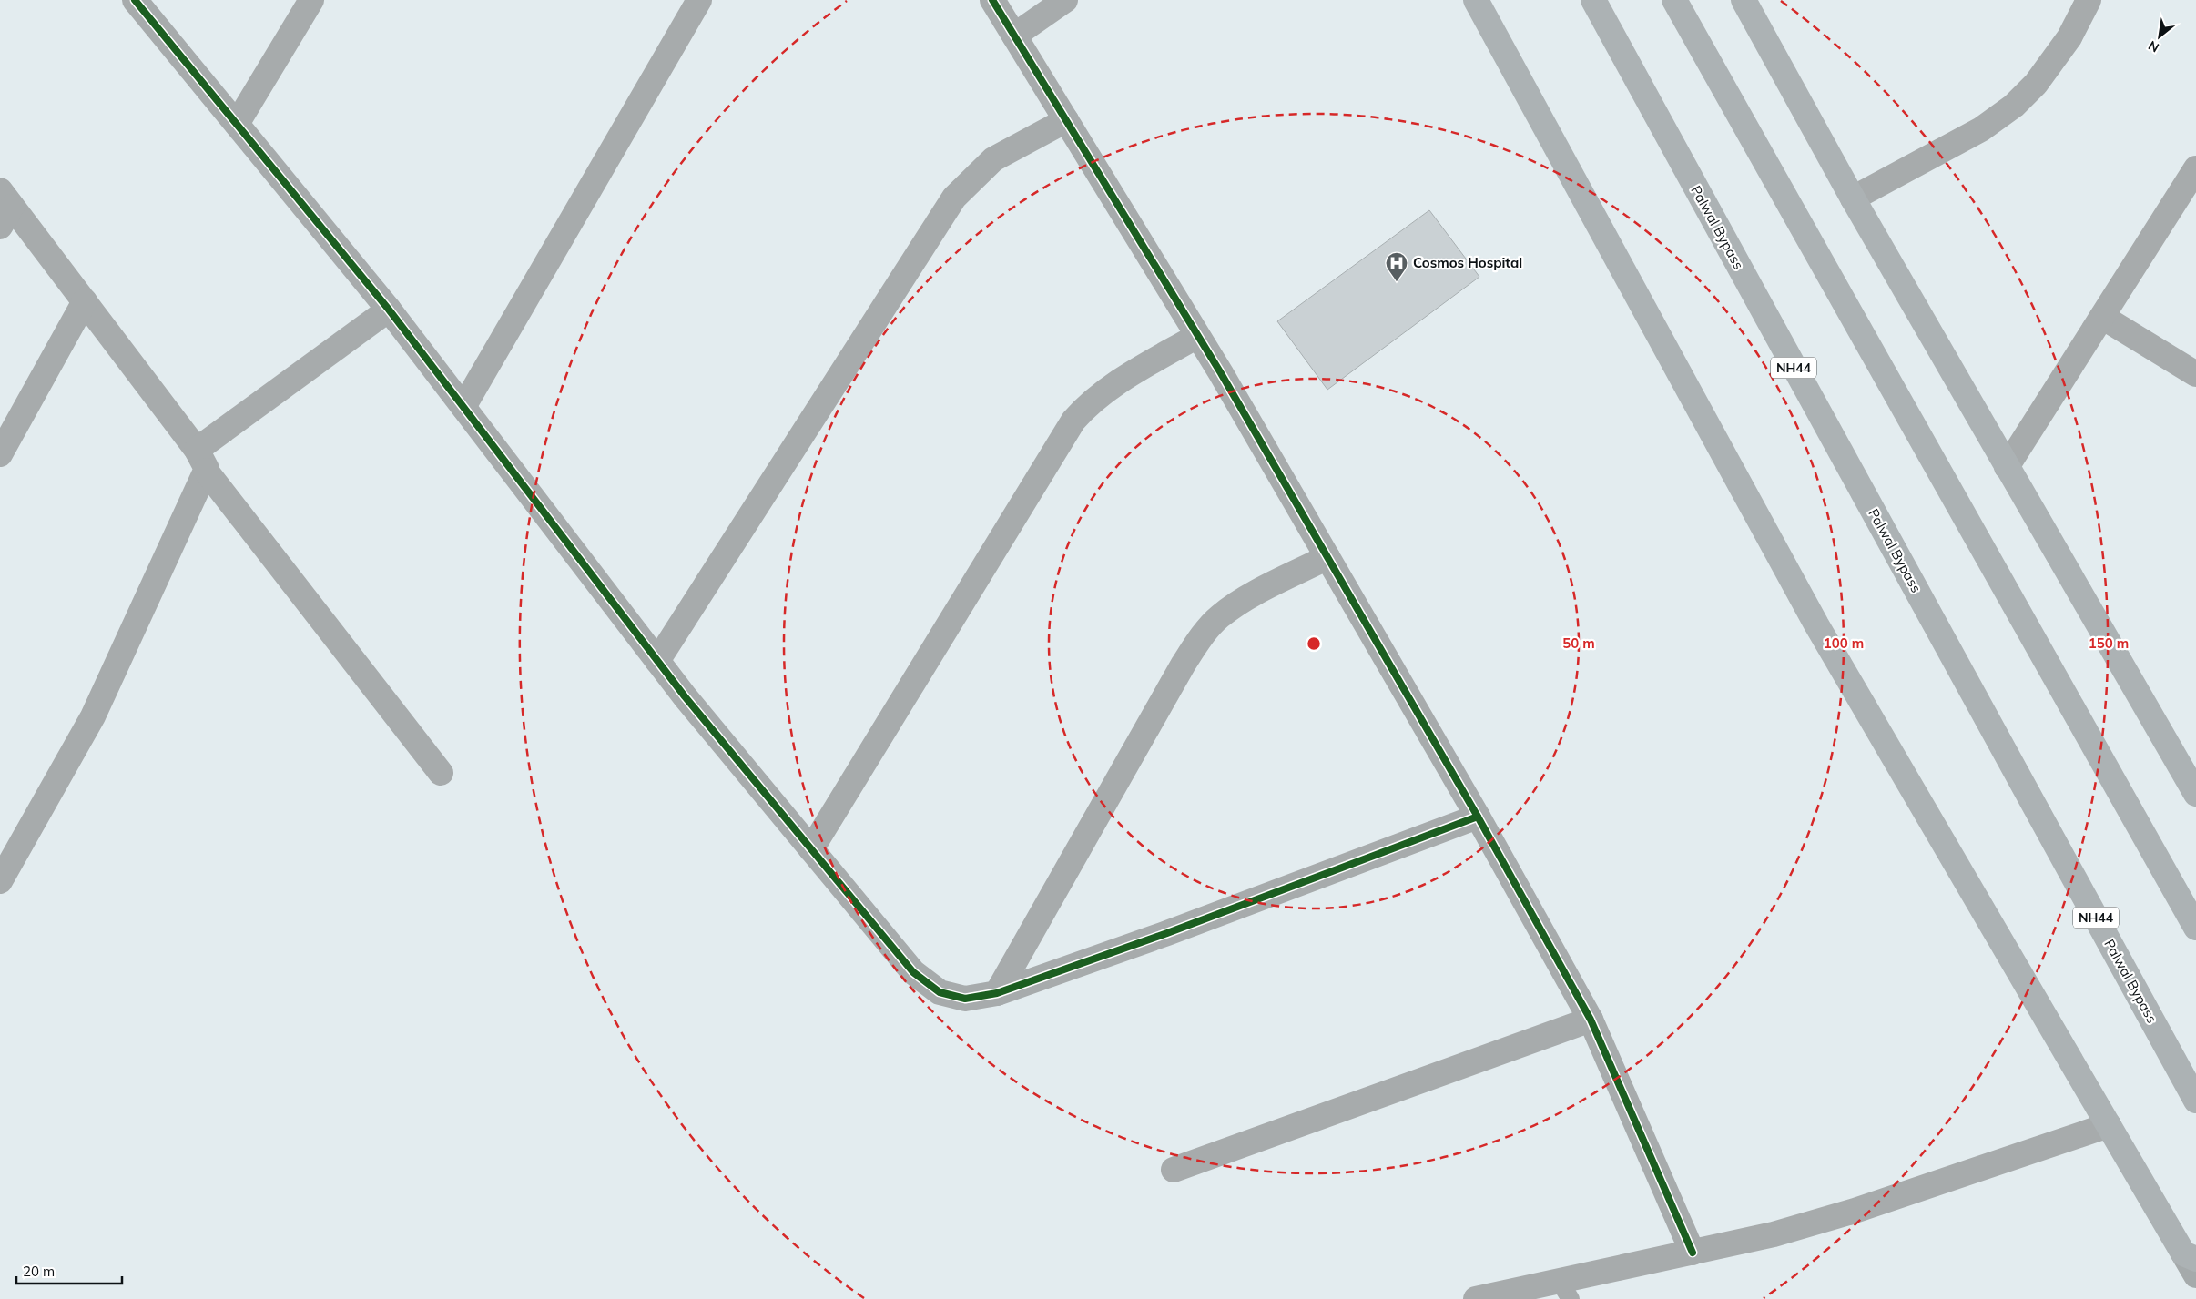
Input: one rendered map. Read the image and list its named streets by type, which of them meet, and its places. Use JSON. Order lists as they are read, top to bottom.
{
  "streets": {
    "highway": ["Palwal Bypass", "NH44"]
  },
  "places": {
    "hospital": ["Cosmos Hospital"]
  },
  "scale_bar": "20 m",
  "north": "bottom left",
  "rings": ["50 m", "100 m", "150 m"]
}
